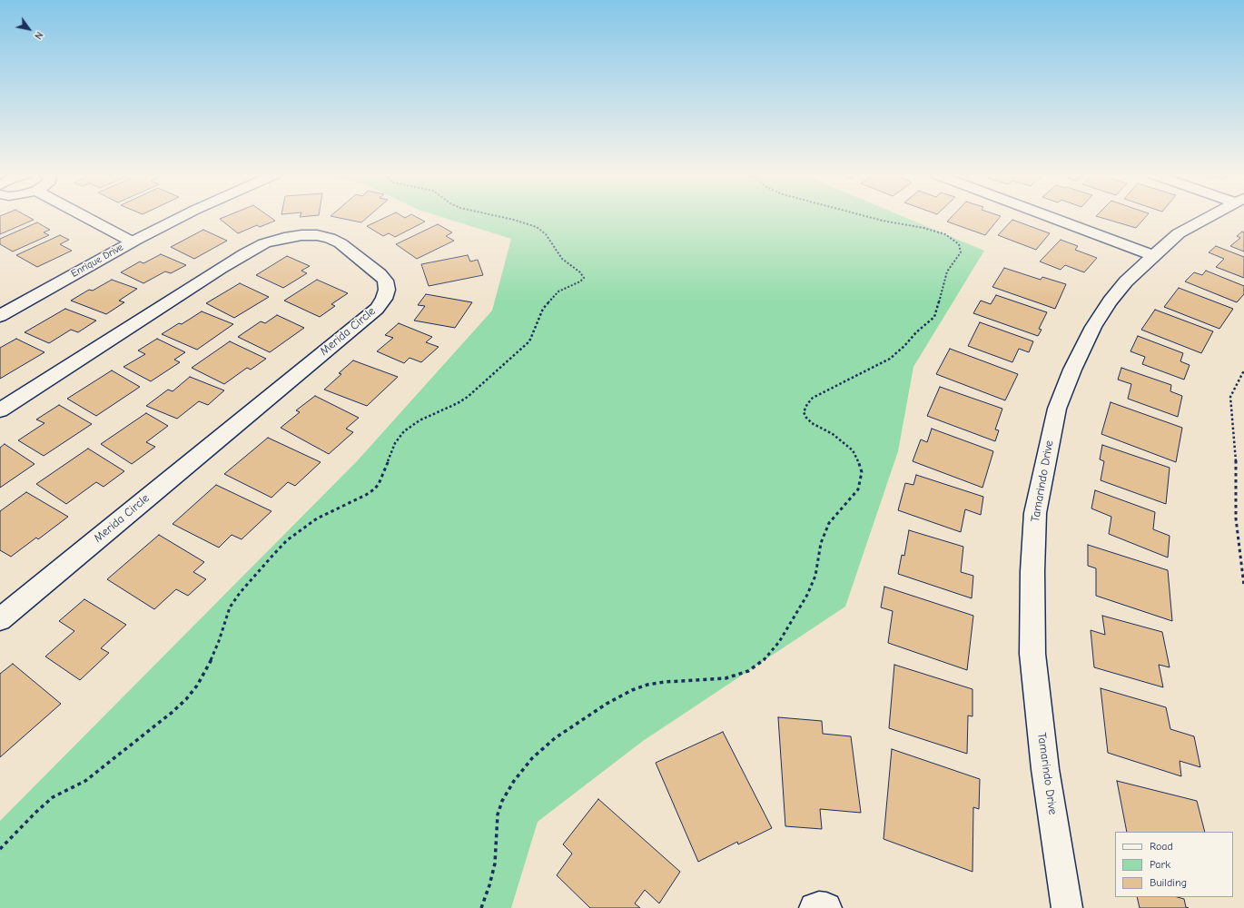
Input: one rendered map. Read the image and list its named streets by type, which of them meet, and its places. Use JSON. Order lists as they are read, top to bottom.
{
  "streets": {
    "street": ["Enrique Drive", "Merida Circle", "Tamarindo Drive"]
  },
  "legend": ["Road", "Park", "Building"],
  "north": "bottom right"
}
